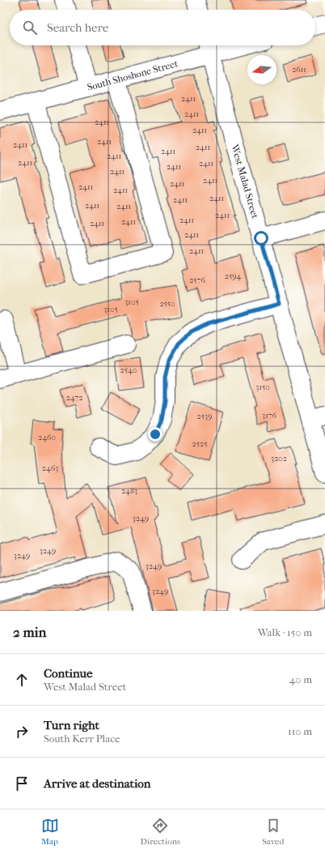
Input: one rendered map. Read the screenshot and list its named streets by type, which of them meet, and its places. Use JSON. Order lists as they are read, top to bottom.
{
  "streets": {
    "street": ["South Shoshone Street", "West Malad Street"]
  },
  "crossings": [
    ["South Shoshone Street", "West Malad Street"]
  ],
  "house_numbers": [
    "2611",
    "2411",
    "2411",
    "2411",
    "2411",
    "2411",
    "2411",
    "2411",
    "2411",
    "2411",
    "2411",
    "2411",
    "2411",
    "2411",
    "2411",
    "2411",
    "2411",
    "2411",
    "2411",
    "2411",
    "2411",
    "2411",
    "2411",
    "2411",
    "2411",
    "2411",
    "2411",
    "2411",
    "2594",
    "2576",
    "3105",
    "2550",
    "3105",
    "2540",
    "3150",
    "2472",
    "3176",
    "2539",
    "2460",
    "2525",
    "3202",
    "2463",
    "2483",
    "3249",
    "3249",
    "3249",
    "3249",
    "3249"
  ],
  "north": "left",
  "page": {
    "search": "Search here",
    "heading": ["2 min", "Walk · 150 m"],
    "list": [
      ["Continue", "West Malad Street", "40 m"],
      ["Turn right", "South Kerr Place", "110 m"],
      "Arrive at destination"
    ],
    "nav": ["Map", "Directions", "Saved"]
  }
}
